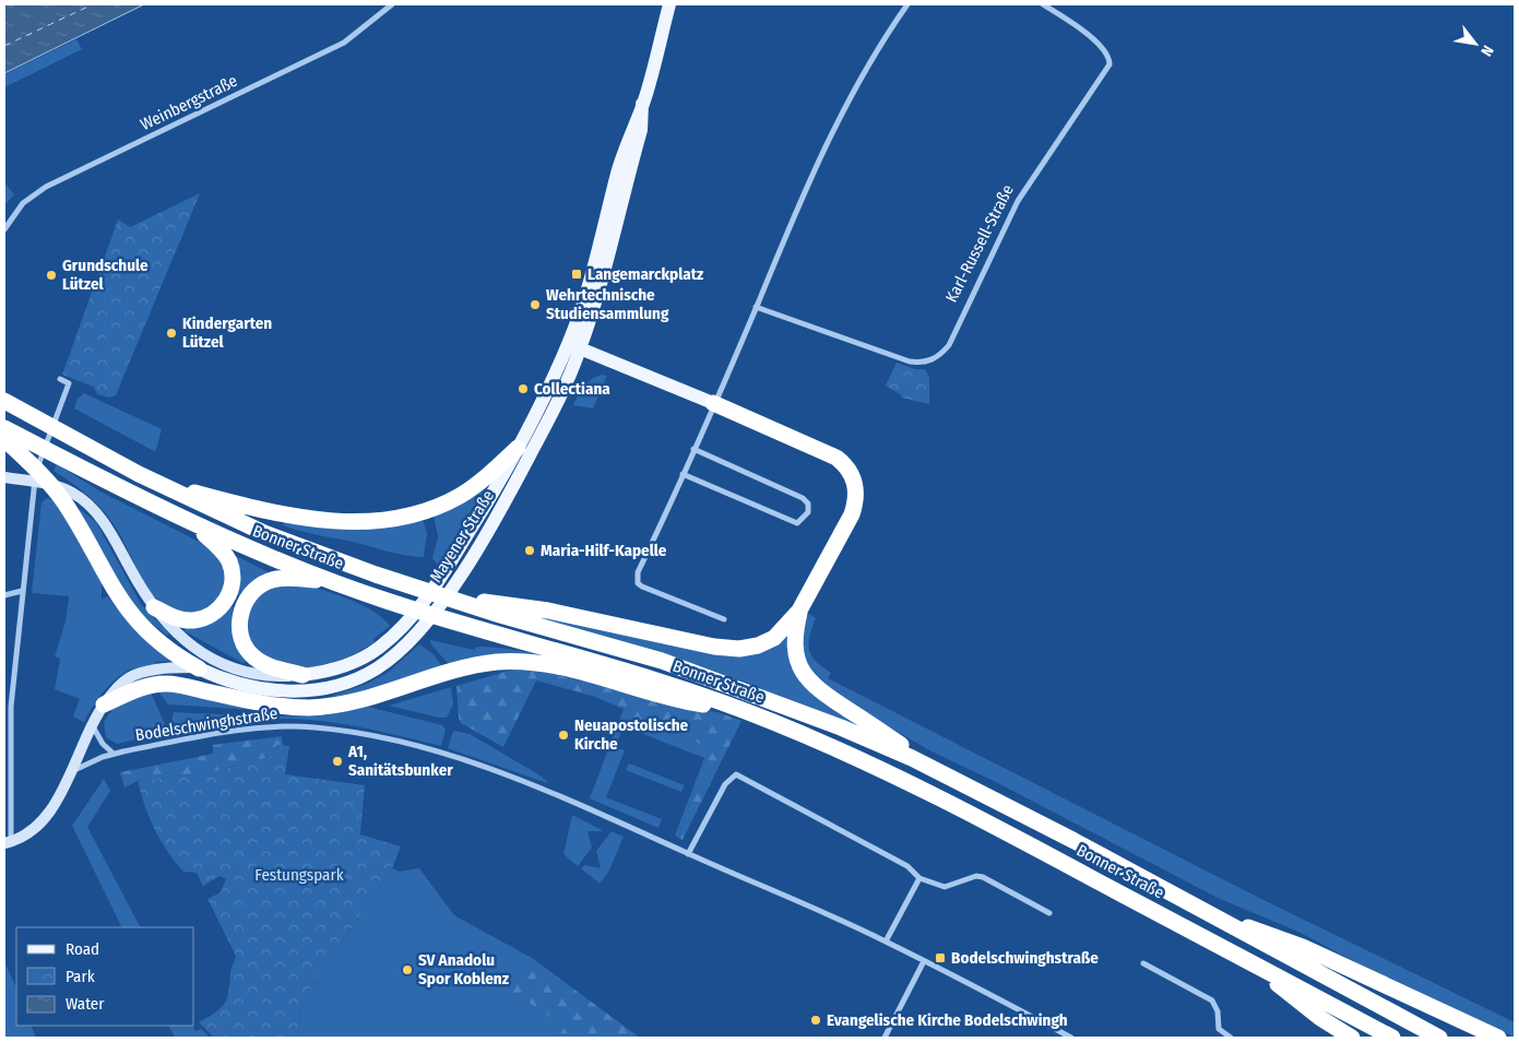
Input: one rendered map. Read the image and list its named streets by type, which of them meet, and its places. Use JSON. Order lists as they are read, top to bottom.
{
  "streets": {
    "highway": ["Bonner Straße"],
    "main road": ["Mayener Straße"],
    "street": ["Weinbergstraße", "Karl-Russell-Straße", "Bodelschwinghstraße"]
  },
  "parks": ["Festungspark"],
  "places": {
    "transit": ["Langemarckplatz", "Bodelschwinghstraße"],
    "other": [
      "Grundschule Lützel",
      "Wehrtechnische Studiensammlung",
      "Kindergarten Lützel",
      "Collectiana",
      "Maria-Hilf-Kapelle",
      "Neuapostolische Kirche",
      "A1, Sanitätsbunker",
      "SV Anadolu Spor Koblenz",
      "Evangelische Kirche Bodelschwingh"
    ]
  },
  "legend": ["Road", "Park", "Water"],
  "north": "bottom right"
}
